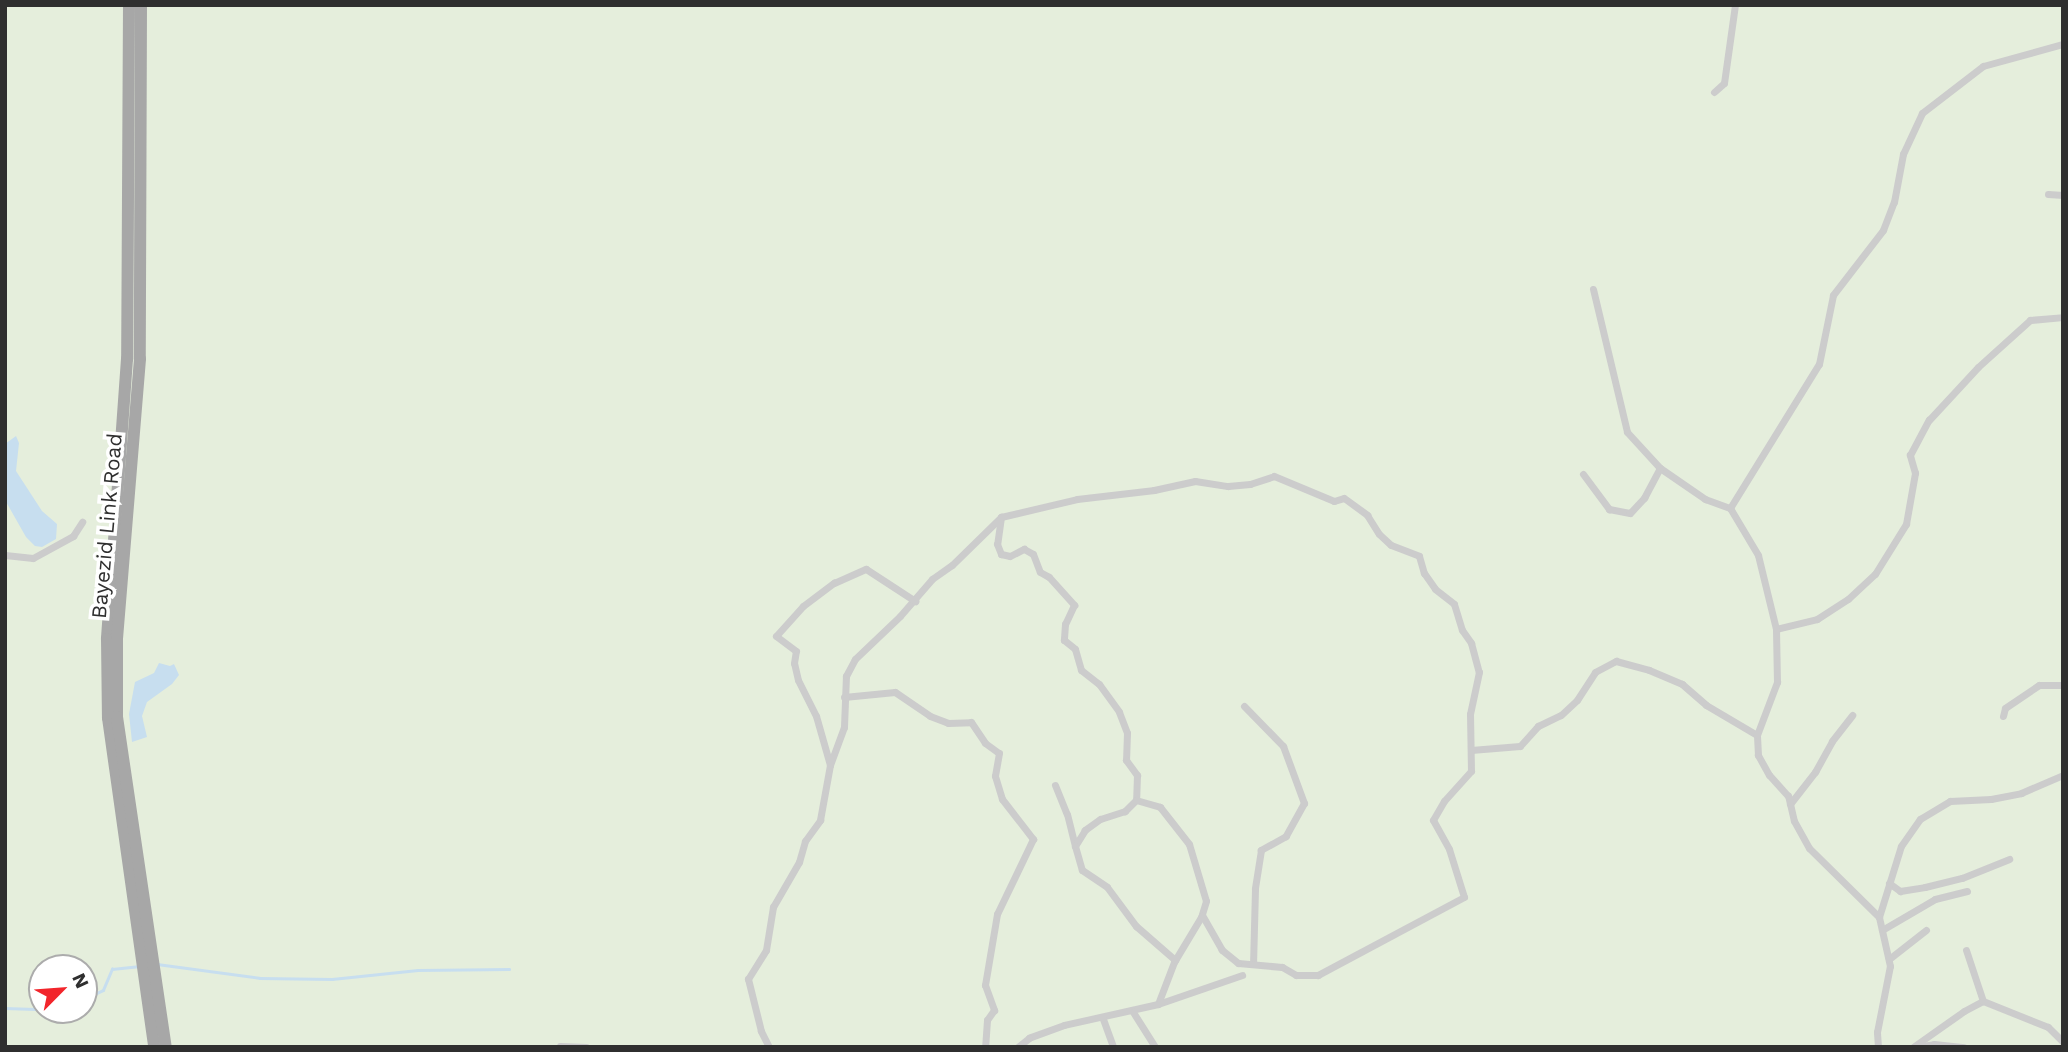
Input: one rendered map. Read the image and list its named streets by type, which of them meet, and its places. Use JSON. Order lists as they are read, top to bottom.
{
  "streets": {
    "main road": ["Bayezid Link Road"]
  },
  "north": "top right"
}
